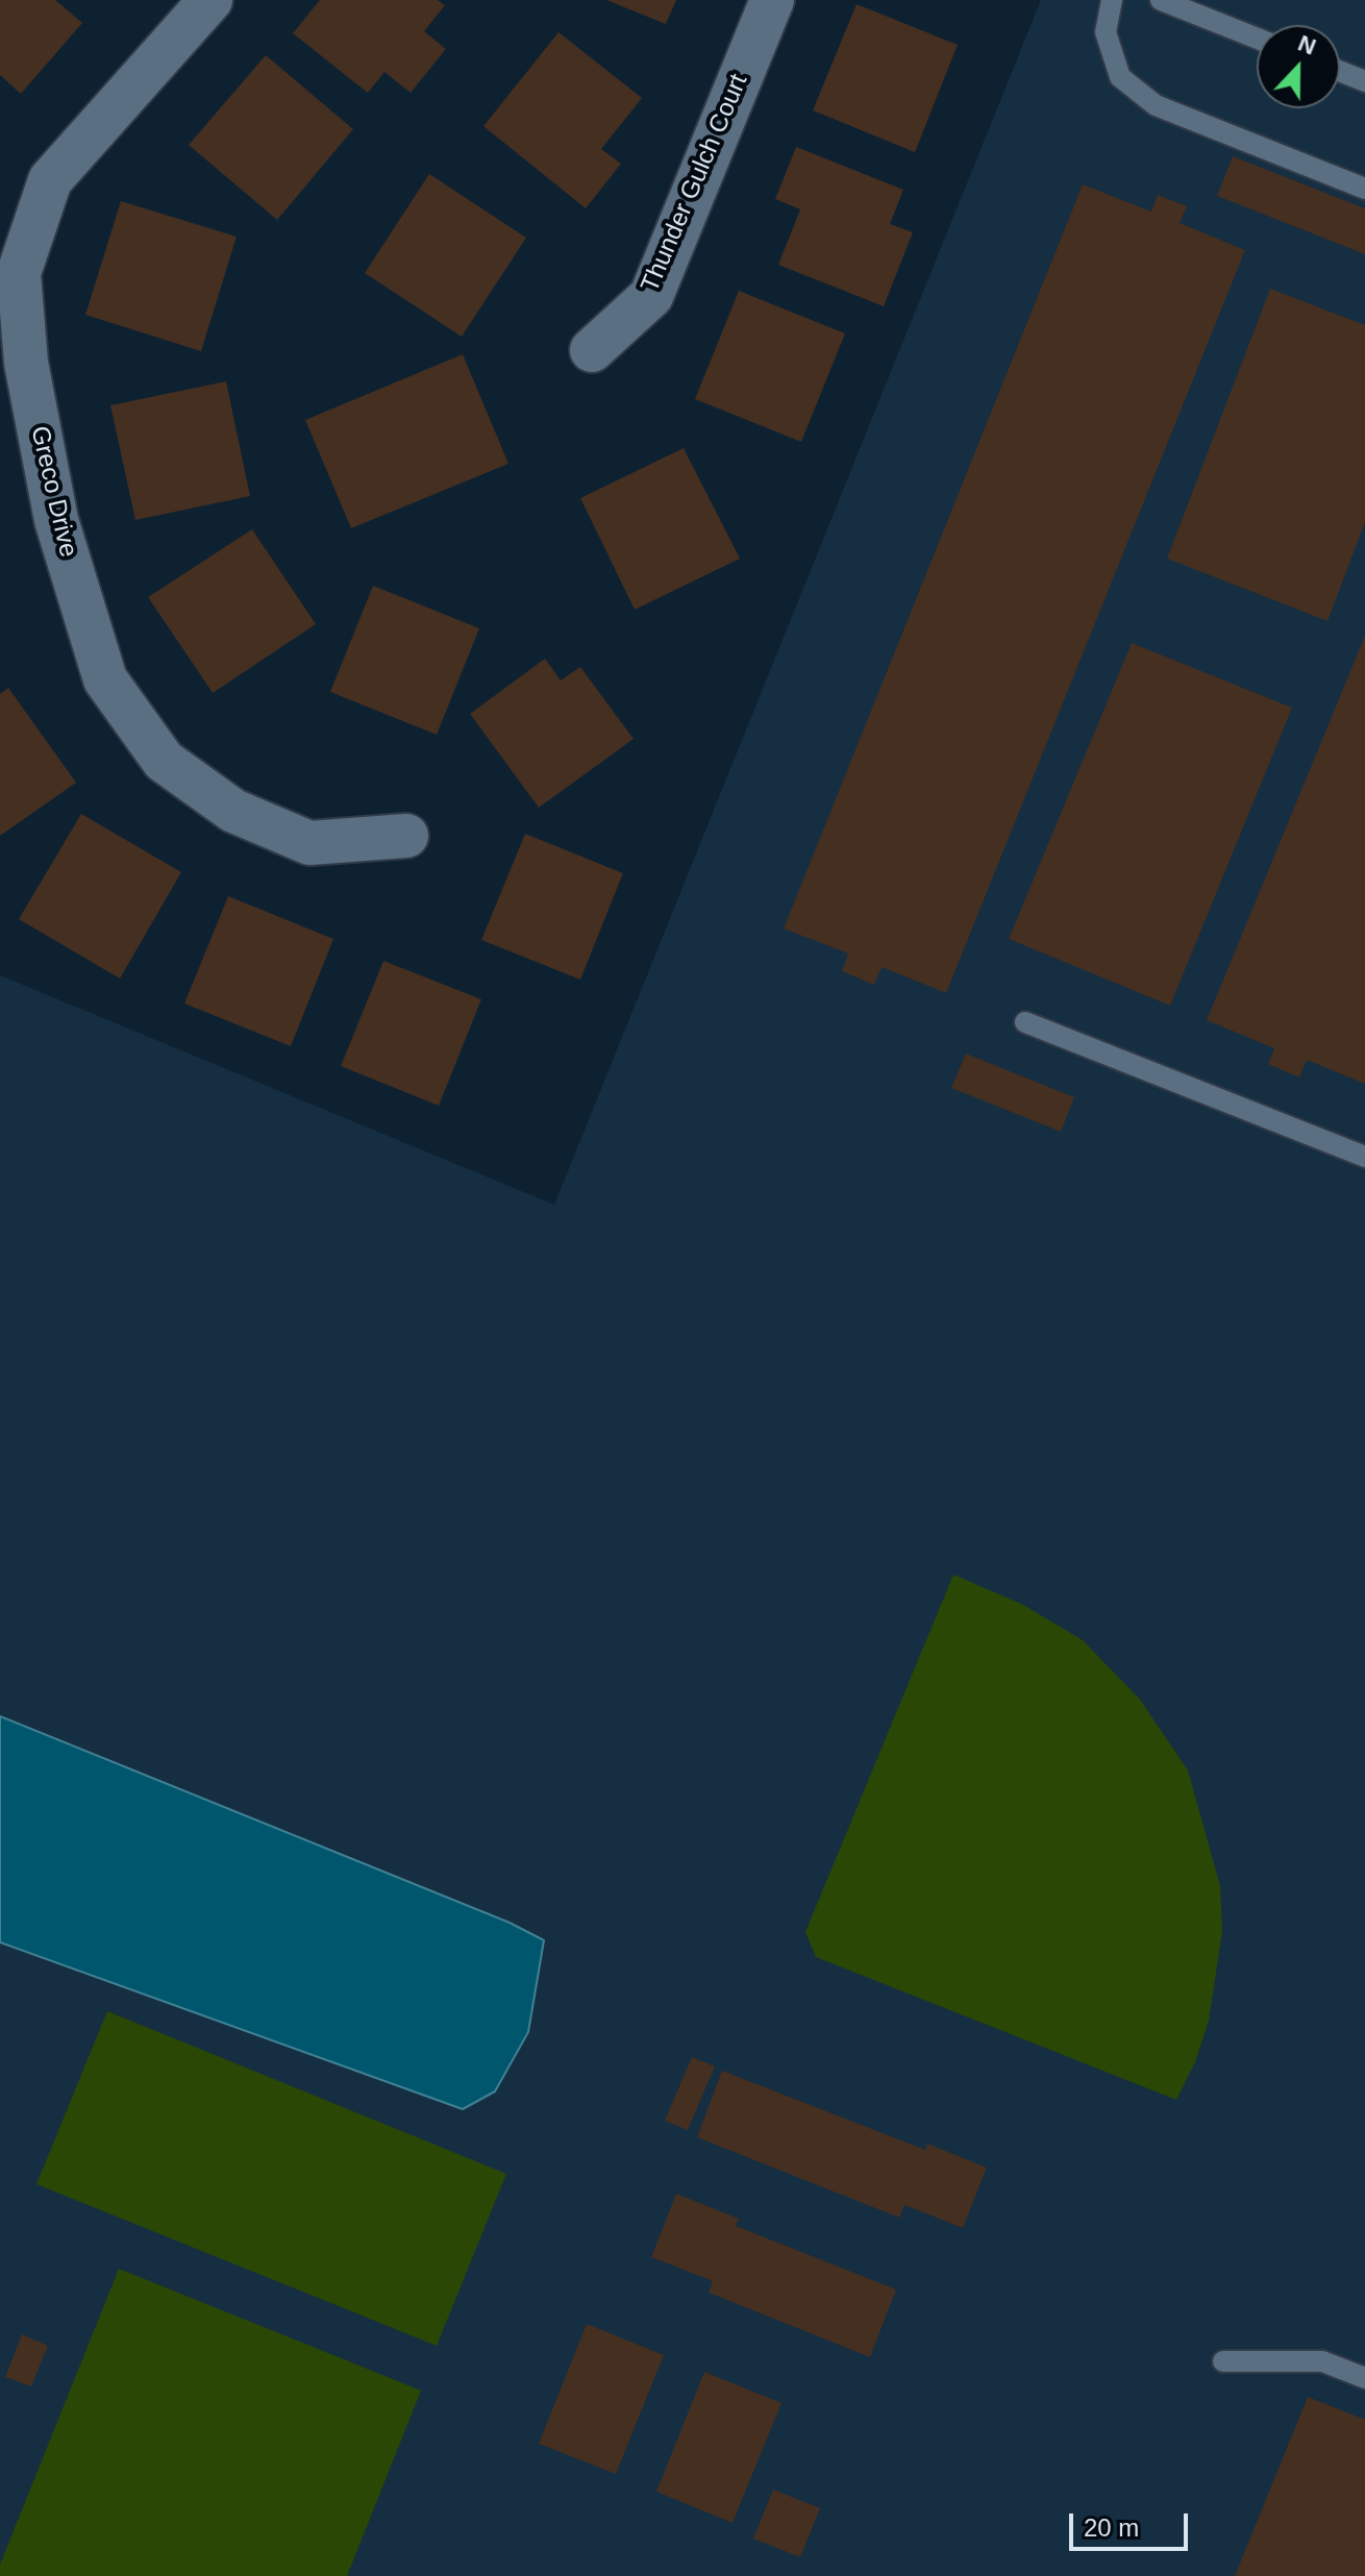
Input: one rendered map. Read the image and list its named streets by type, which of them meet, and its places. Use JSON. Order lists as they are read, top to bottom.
{
  "streets": {
    "street": ["Thunder Gulch Court", "Greco Drive"]
  },
  "scale_bar": "20 m",
  "north": "top"
}
